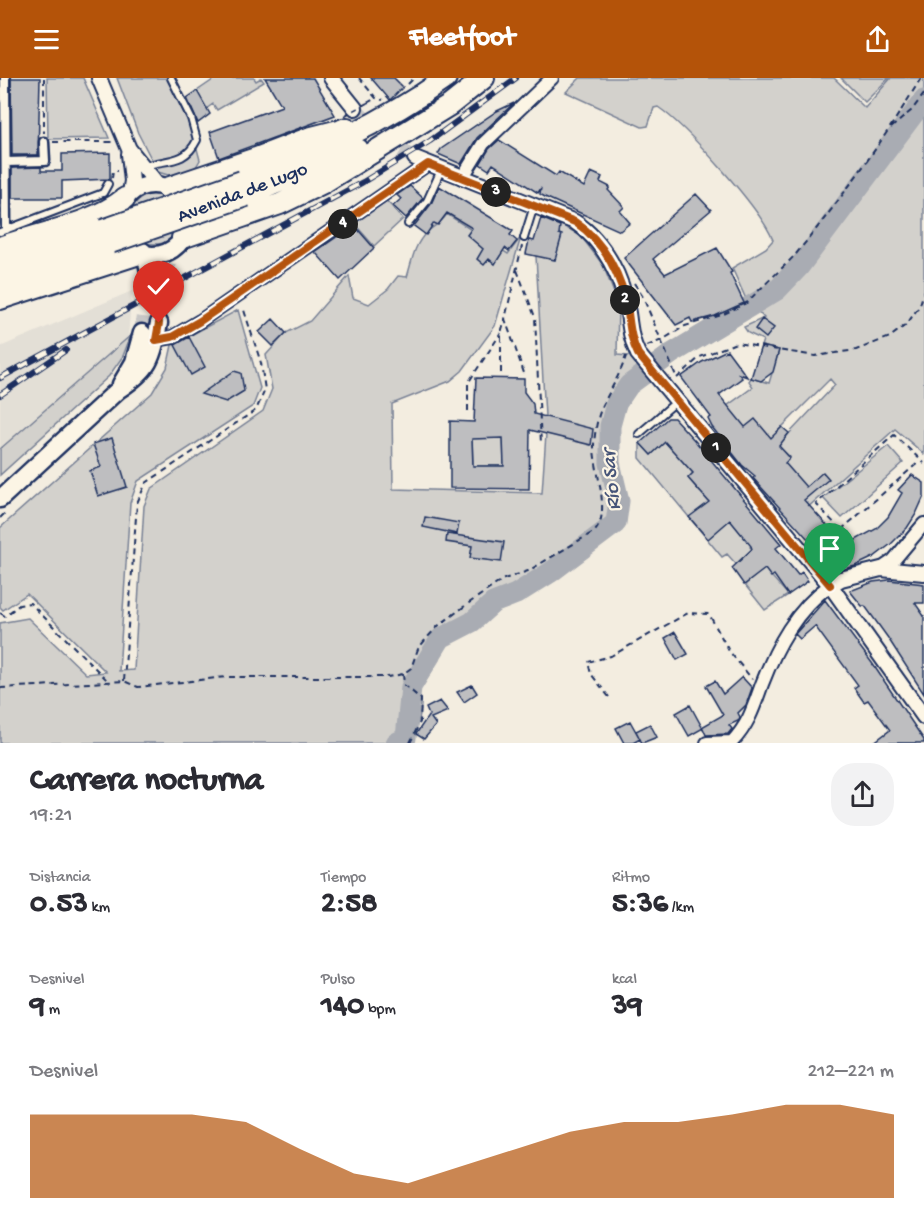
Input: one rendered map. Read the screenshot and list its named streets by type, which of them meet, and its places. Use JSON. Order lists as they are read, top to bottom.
{
  "streets": {
    "highway": ["Avenida de Lugo"]
  },
  "water": ["Río Sar"],
  "page": {
    "header": "Fleetfoot",
    "pins": [
      "3",
      "4",
      "2",
      "1"
    ],
    "heading": ["Carrera nocturna", "19:21"],
    "stats": [
      ["Distancia", "0.53 km"],
      ["Tiempo", "2:58"],
      ["Ritmo", "5:36 /km"],
      ["Desnivel", "9 m"],
      ["Pulso", "140 bpm"],
      ["kcal", "39"]
    ],
    "chart": ["Desnivel", "212–221 m"]
  }
}
